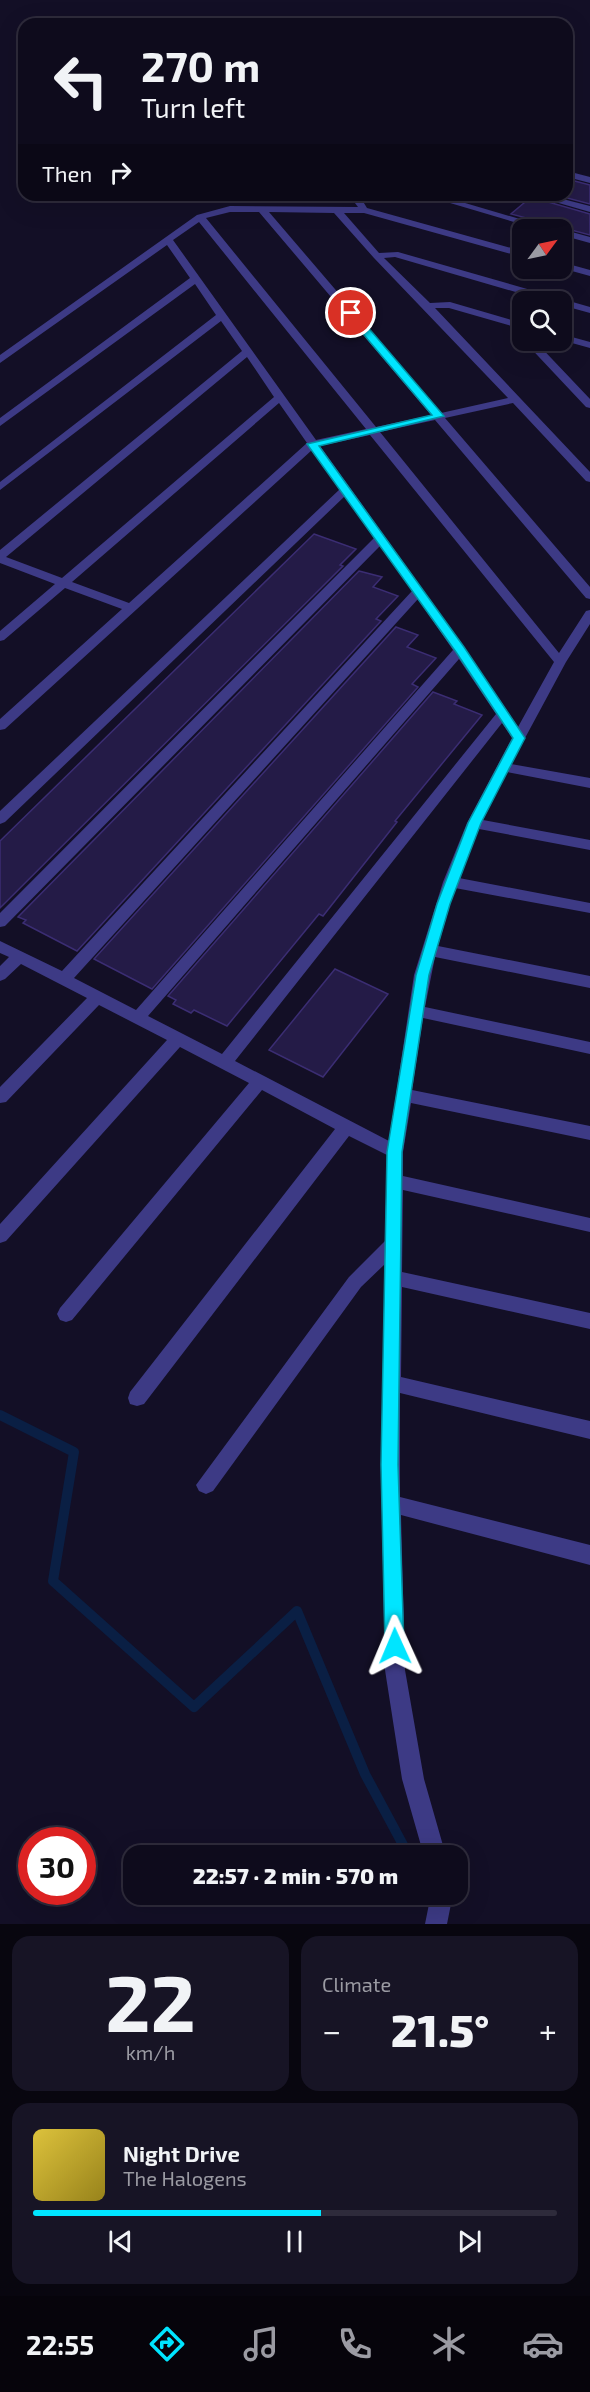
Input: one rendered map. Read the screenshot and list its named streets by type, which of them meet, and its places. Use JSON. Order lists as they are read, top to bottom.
{
  "north": "top right",
  "page": {
    "turn": ["270 m", "Turn left"],
    "then": "Then",
    "limit": "30",
    "trip": "22:57 · 2 min · 570 m",
    "tile": [
      ["22", "km/h"],
      "Climate"
    ],
    "heat": ["−", "21.5°", "+"],
    "song": ["Night Drive", "The Halogens"],
    "tabs": "22:55"
  }
}
